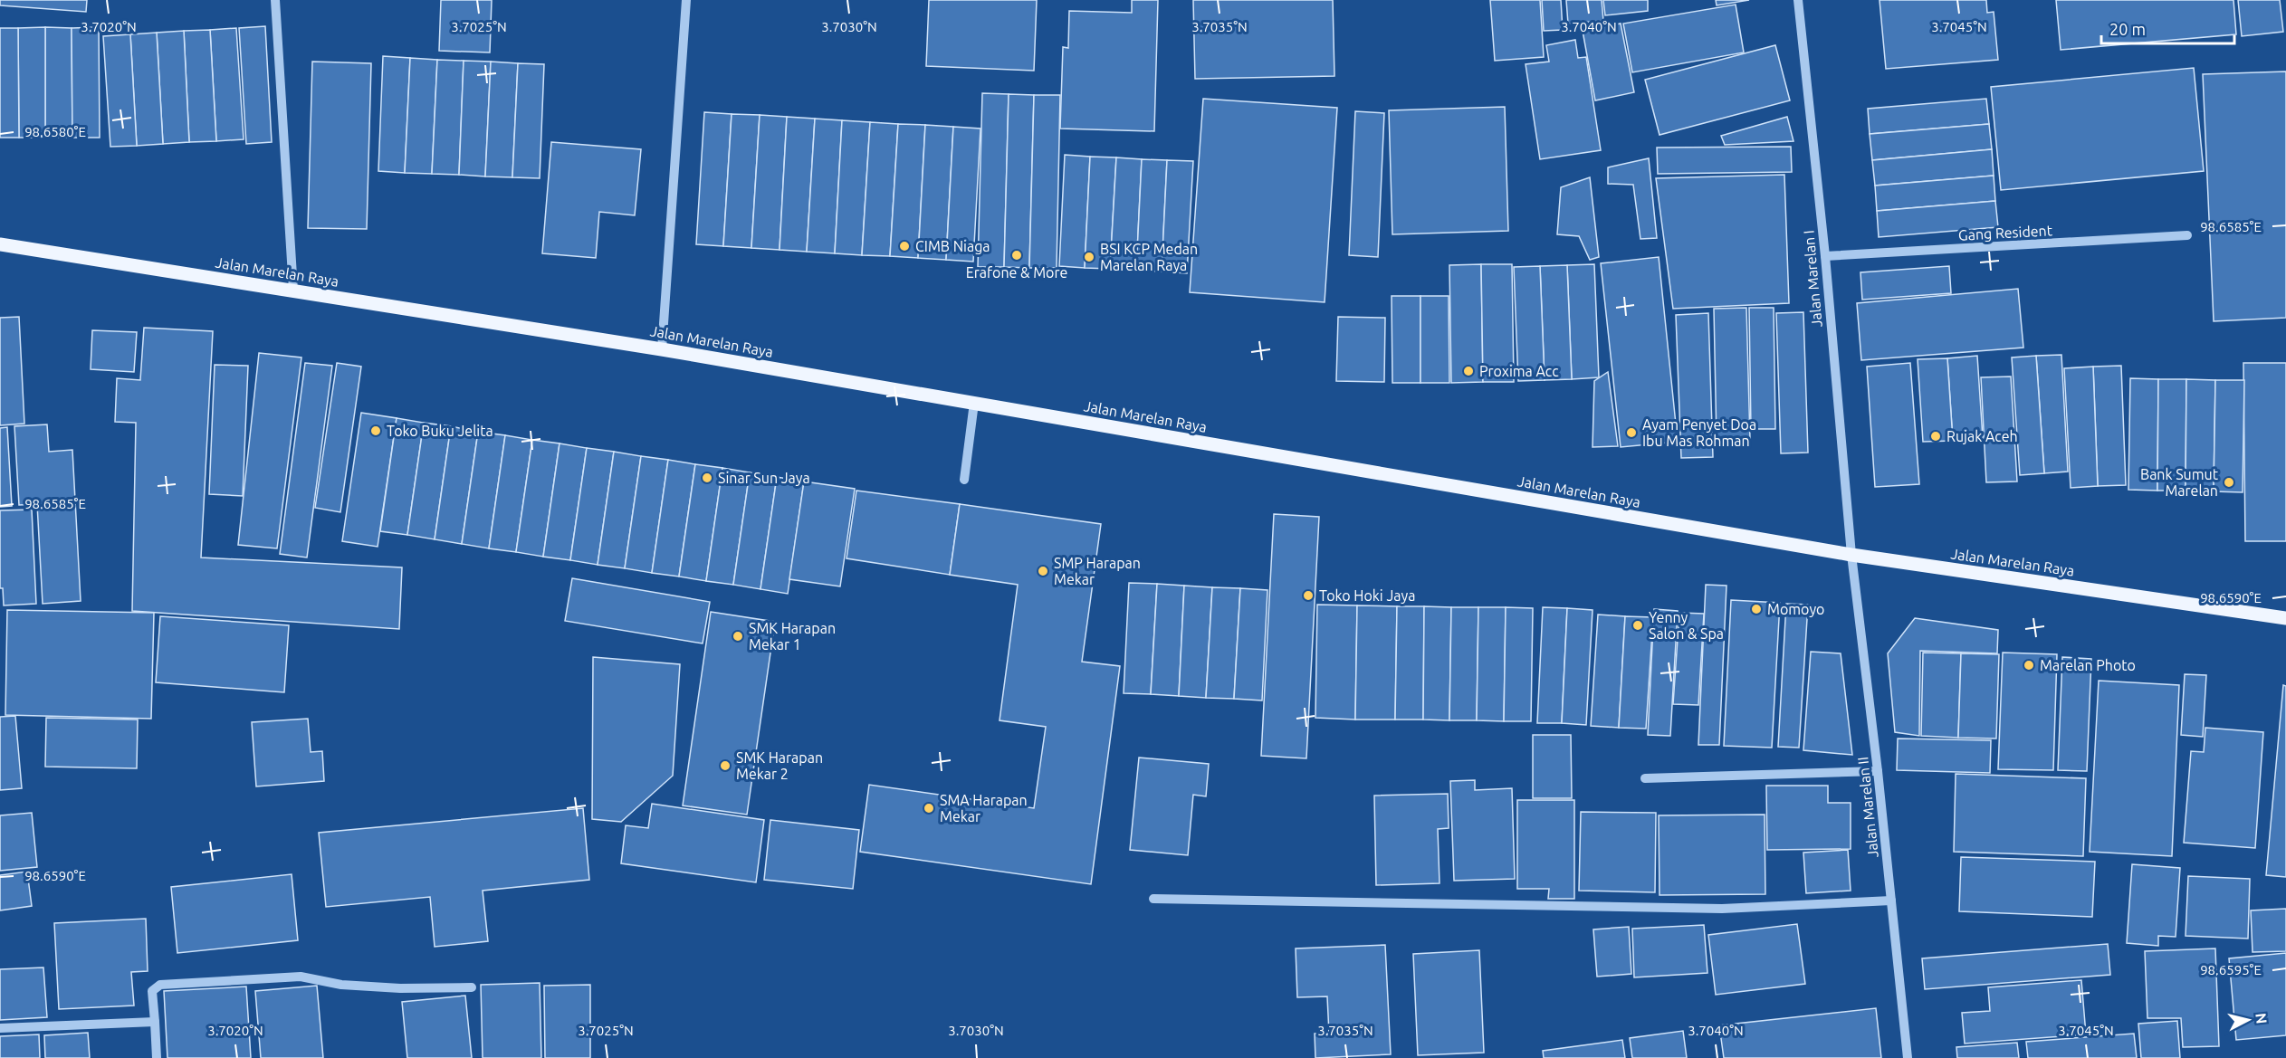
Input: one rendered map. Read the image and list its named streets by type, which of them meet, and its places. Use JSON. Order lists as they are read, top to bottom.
{
  "streets": {
    "main road": ["Jalan Marelan Raya"],
    "street": ["Gang Resident", "Jalan Marelan I", "Jalan Marelan II"]
  },
  "crossings": [
    ["Gang Resident", "Jalan Marelan I"],
    ["Jalan Marelan Raya", "Jalan Marelan I"],
    ["Jalan Marelan Raya", "Jalan Marelan II"],
    ["Jalan Marelan I", "Jalan Marelan II"]
  ],
  "places": [
    "CIMB Niaga",
    "Erafone & More",
    "BSI KCP Medan Marelan Raya",
    "Proxima Acc",
    "Toko Buku Jelita",
    "Ayam Penyet Doa Ibu Mas Rohman",
    "Rujak Aceh",
    "Sinar Sun Jaya",
    "Bank Sumut Marelan",
    "SMP Harapan Mekar",
    "Toko Hoki Jaya",
    "Momoyo",
    "Yenny Salon & Spa",
    "SMK Harapan Mekar 1",
    "Marelan Photo",
    "SMK Harapan Mekar 2",
    "SMA Harapan Mekar"
  ],
  "scale_bar": "20 m",
  "north": "right",
  "coordinates": [
    "3.7020°N",
    "3.7025°N",
    "3.7030°N",
    "3.7035°N",
    "3.7040°N",
    "3.7045°N",
    "98.6580°E",
    "98.6585°E",
    "98.6590°E",
    "98.6595°E"
  ]
}
